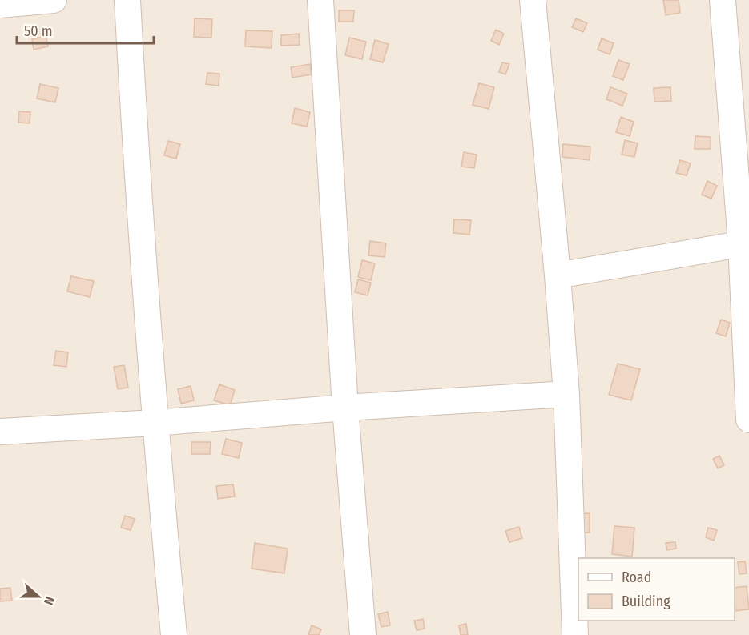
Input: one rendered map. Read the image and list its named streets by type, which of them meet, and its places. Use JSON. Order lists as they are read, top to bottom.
{
  "legend": ["Road", "Building"],
  "scale_bar": "50 m",
  "north": "right"
}
